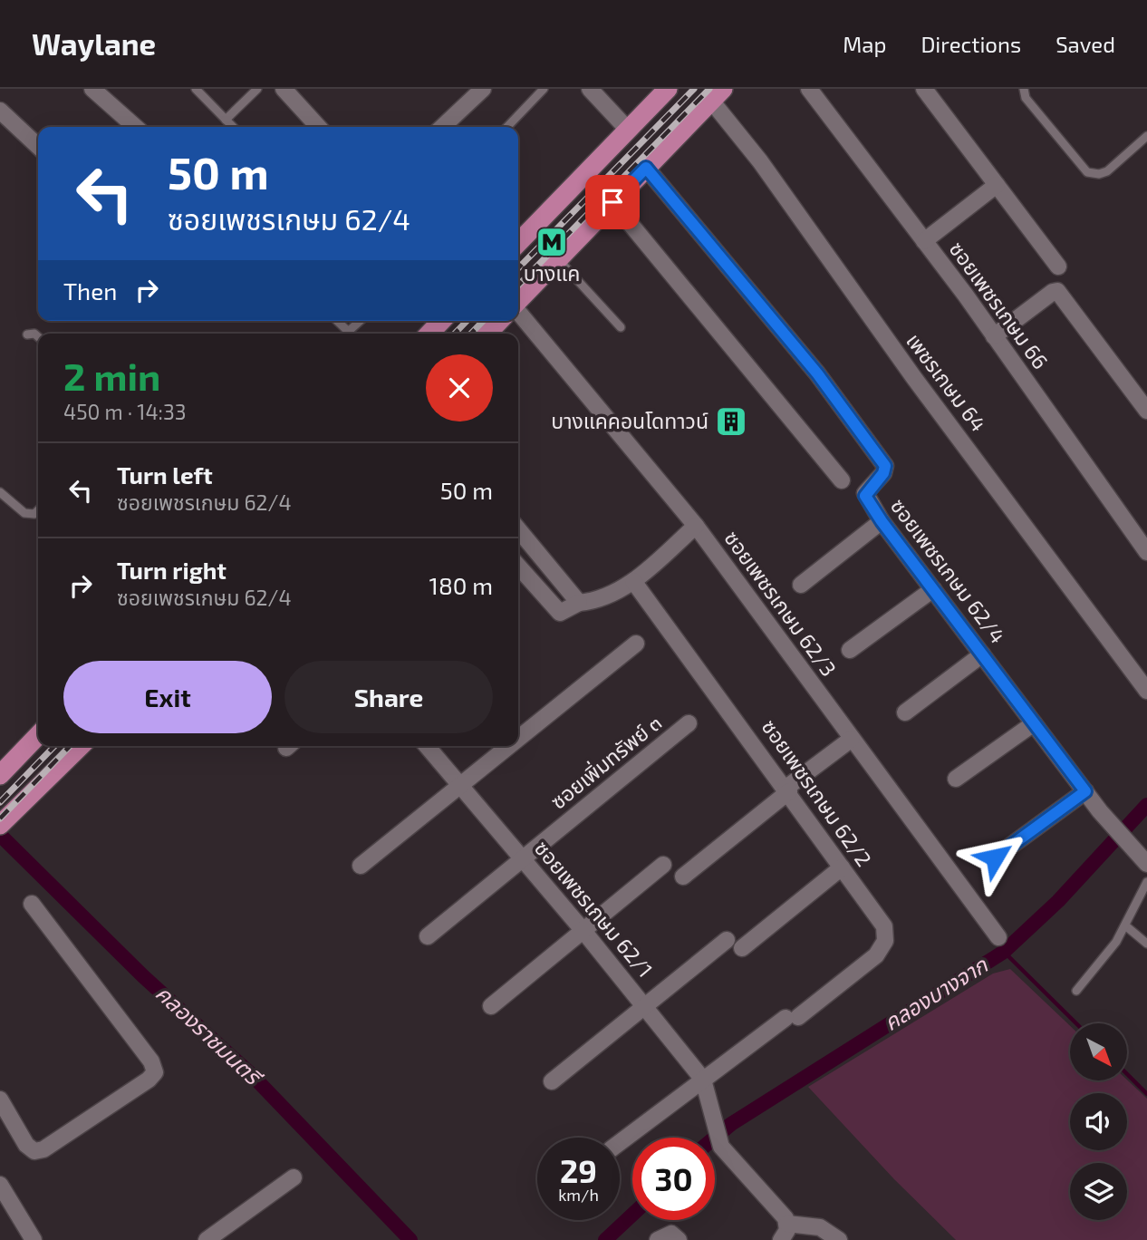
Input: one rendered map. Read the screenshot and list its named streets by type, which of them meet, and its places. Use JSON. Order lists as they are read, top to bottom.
{
  "streets": {
    "street": [
      "ซอยเพชรเกษม 66",
      "เพชรเกษม 64",
      "ซอยเพชรเกษม 62/4",
      "ซอยเพชรเกษม 62/3",
      "ซอยเพิ่มทรัพย์ ๓",
      "ซอยเพชรเกษม 62/2",
      "ซอยเพชรเกษม 62/1"
    ]
  },
  "crossings": [
    ["ซอยเพิ่มทรัพย์ ๓", "ซอยเพชรเกษม 62/1"],
    ["ซอยเพชรเกษม 62/2", "ซอยเพชรเกษม 62/1"]
  ],
  "water": ["คลองบางจาก", "คลองราชมนตรี"],
  "places": {
    "metro station": ["บางแค"],
    "building": ["บางแคคอนโดทาวน์"]
  },
  "north": "bottom right",
  "page": {
    "header": "Waylane",
    "nav": ["Map", "Directions", "Saved"],
    "turn": ["50 m", "ซอยเพชรเกษม 62/4"],
    "then": "Then",
    "heading": ["2 min", "450 m · 14:33"],
    "list": [
      {
        "name": "Turn left",
        "note": "ซอยเพชรเกษม 62/4",
        "value": "50 m"
      },
      {
        "name": "Turn right",
        "note": "ซอยเพชรเกษม 62/4",
        "value": "180 m"
      }
    ],
    "buttons": ["Exit", "Share"],
    "speed": "29 km/h",
    "limit": "30"
  }
}
